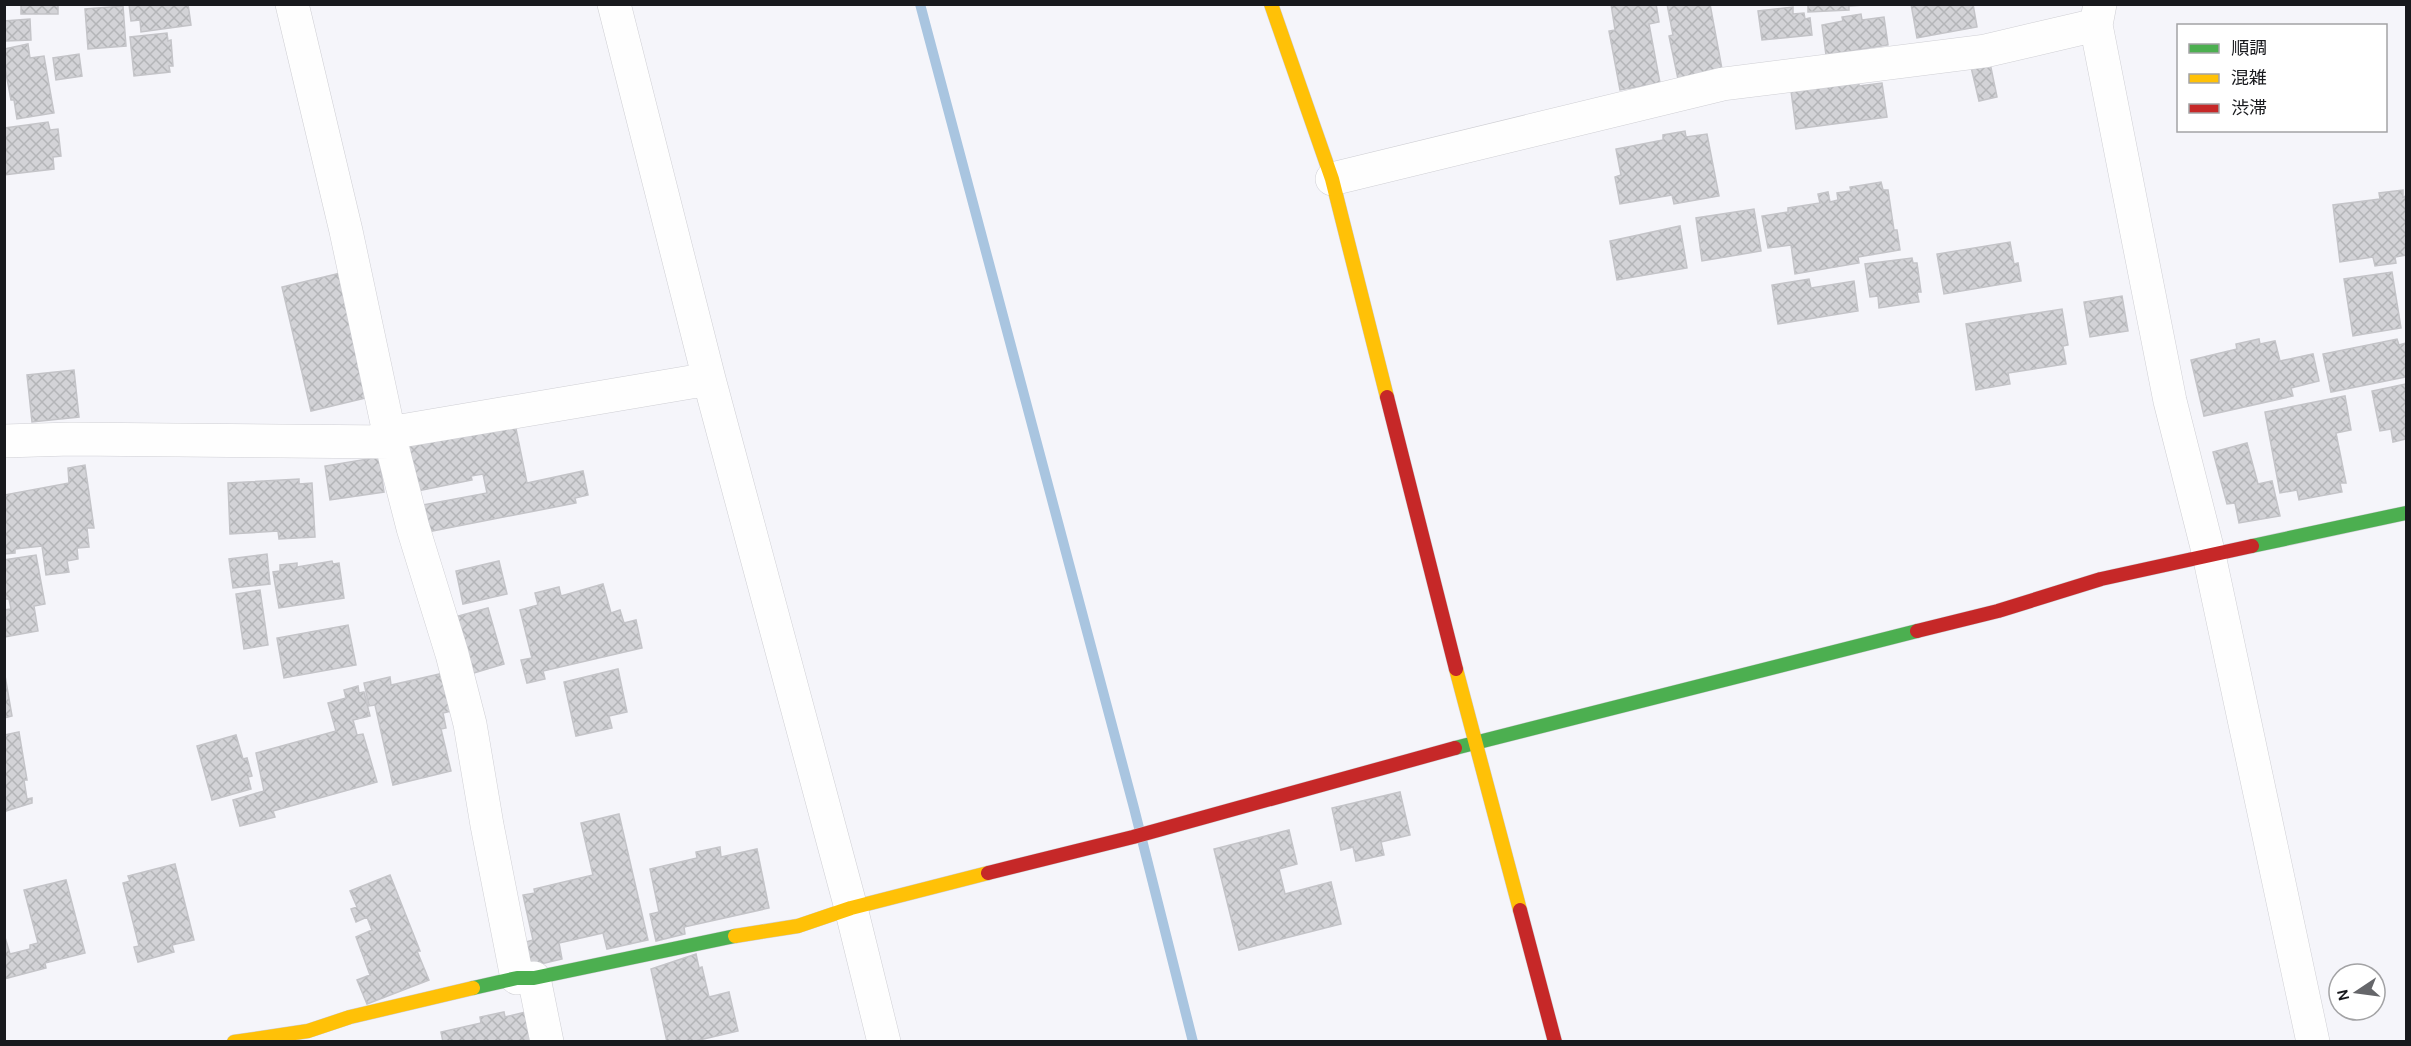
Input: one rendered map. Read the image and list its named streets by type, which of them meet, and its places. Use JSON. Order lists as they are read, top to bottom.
{
  "legend": ["順調", "混雑", "渋滞"],
  "north": "left"
}
